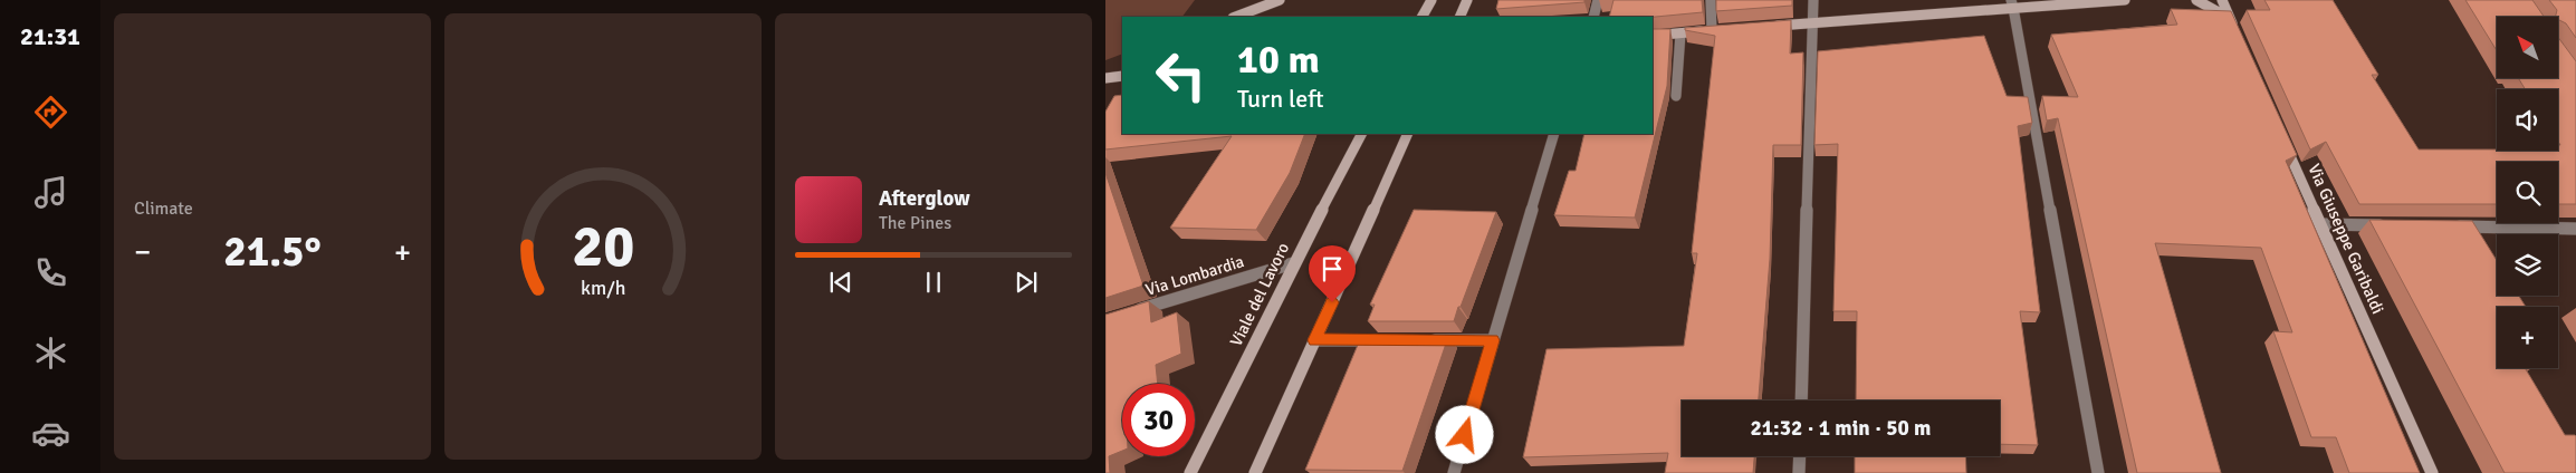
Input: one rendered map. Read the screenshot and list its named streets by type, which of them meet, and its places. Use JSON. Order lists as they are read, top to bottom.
{
  "streets": {
    "main road": ["Via Giuseppe Garibaldi", "Viale del Lavoro"],
    "street": ["Via Lombardia"]
  },
  "crossings": [
    ["Via Lombardia", "Viale del Lavoro"]
  ],
  "north": "top left",
  "page": {
    "tabs": "21:31",
    "tile": "Climate",
    "map_buttons": "+",
    "turn": ["10 m", "Turn left"],
    "song": ["Afterglow", "The Pines"],
    "heat": ["−", "21.5°", "+"],
    "limit": "30",
    "trip": "21:32 · 1 min · 50 m",
    "gauge": ["20", "km/h"]
  }
}
